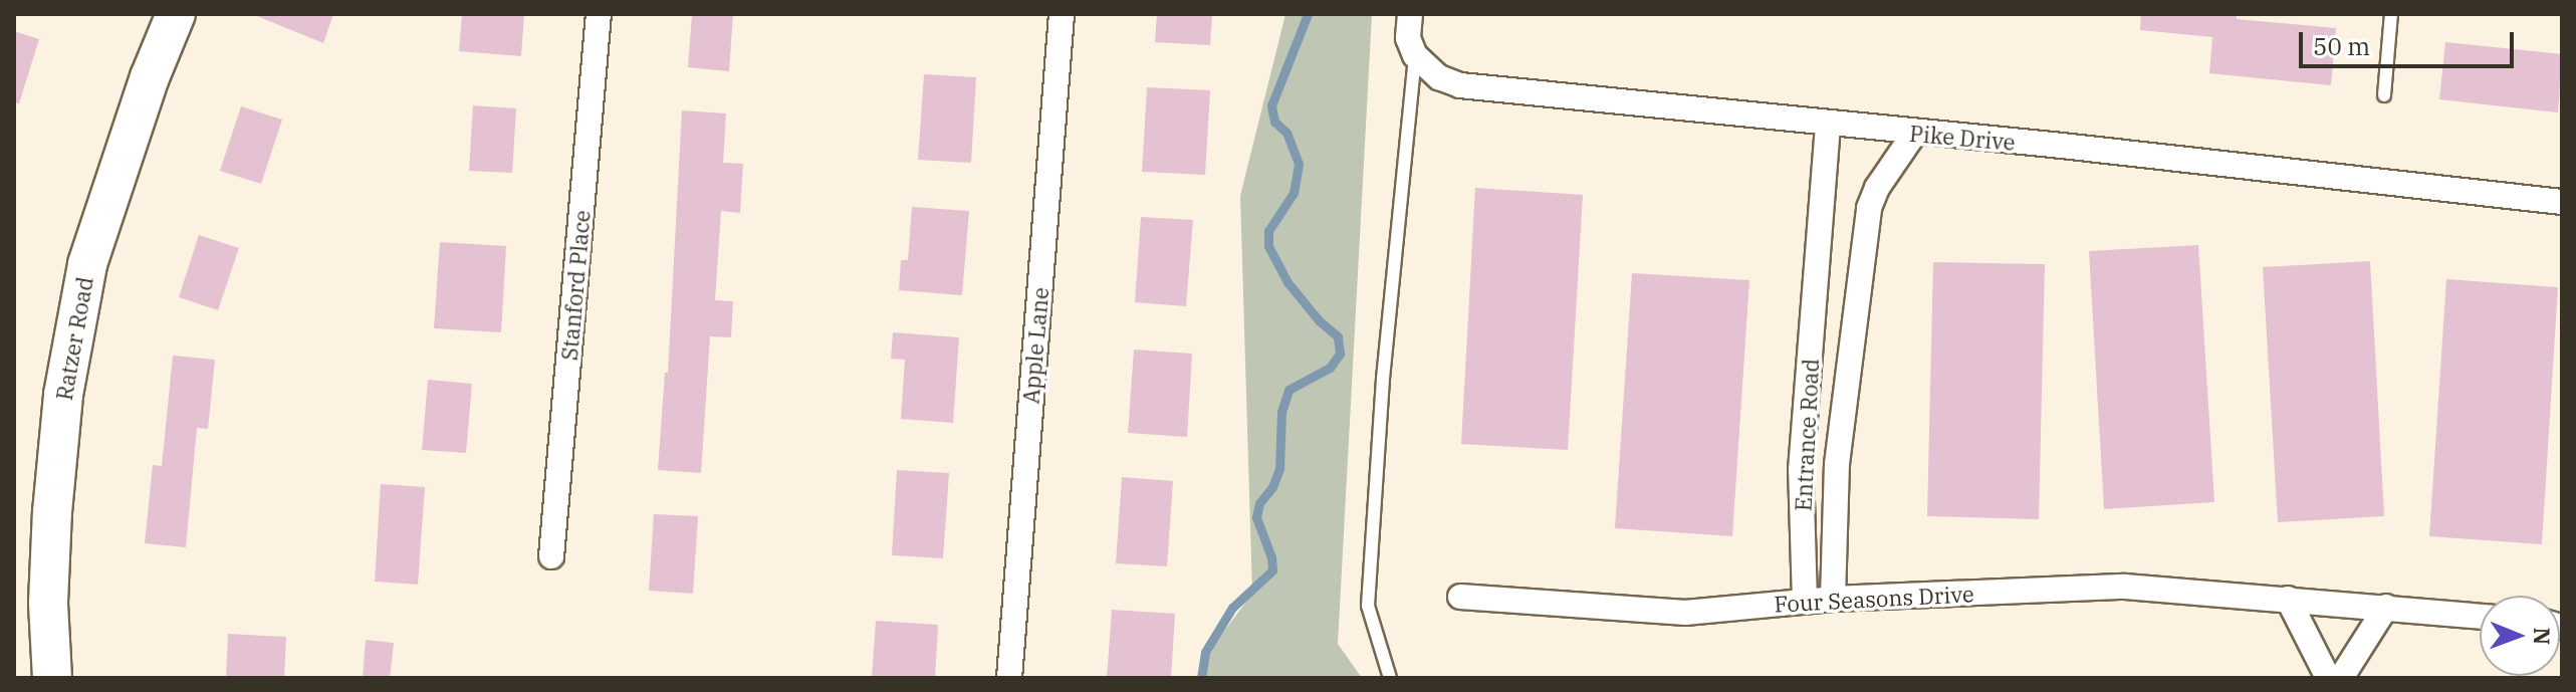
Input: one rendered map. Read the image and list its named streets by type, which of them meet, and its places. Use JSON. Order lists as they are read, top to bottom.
{
  "streets": {
    "main road": ["Ratzer Road"],
    "street": [
      "Pike Drive",
      "Stanford Place",
      "Apple Lane",
      "Entrance Road",
      "Four Seasons Drive"
    ]
  },
  "crossings": [
    ["Pike Drive", "Entrance Road"],
    ["Entrance Road", "Four Seasons Drive"]
  ],
  "scale_bar": "50 m",
  "north": "right"
}
